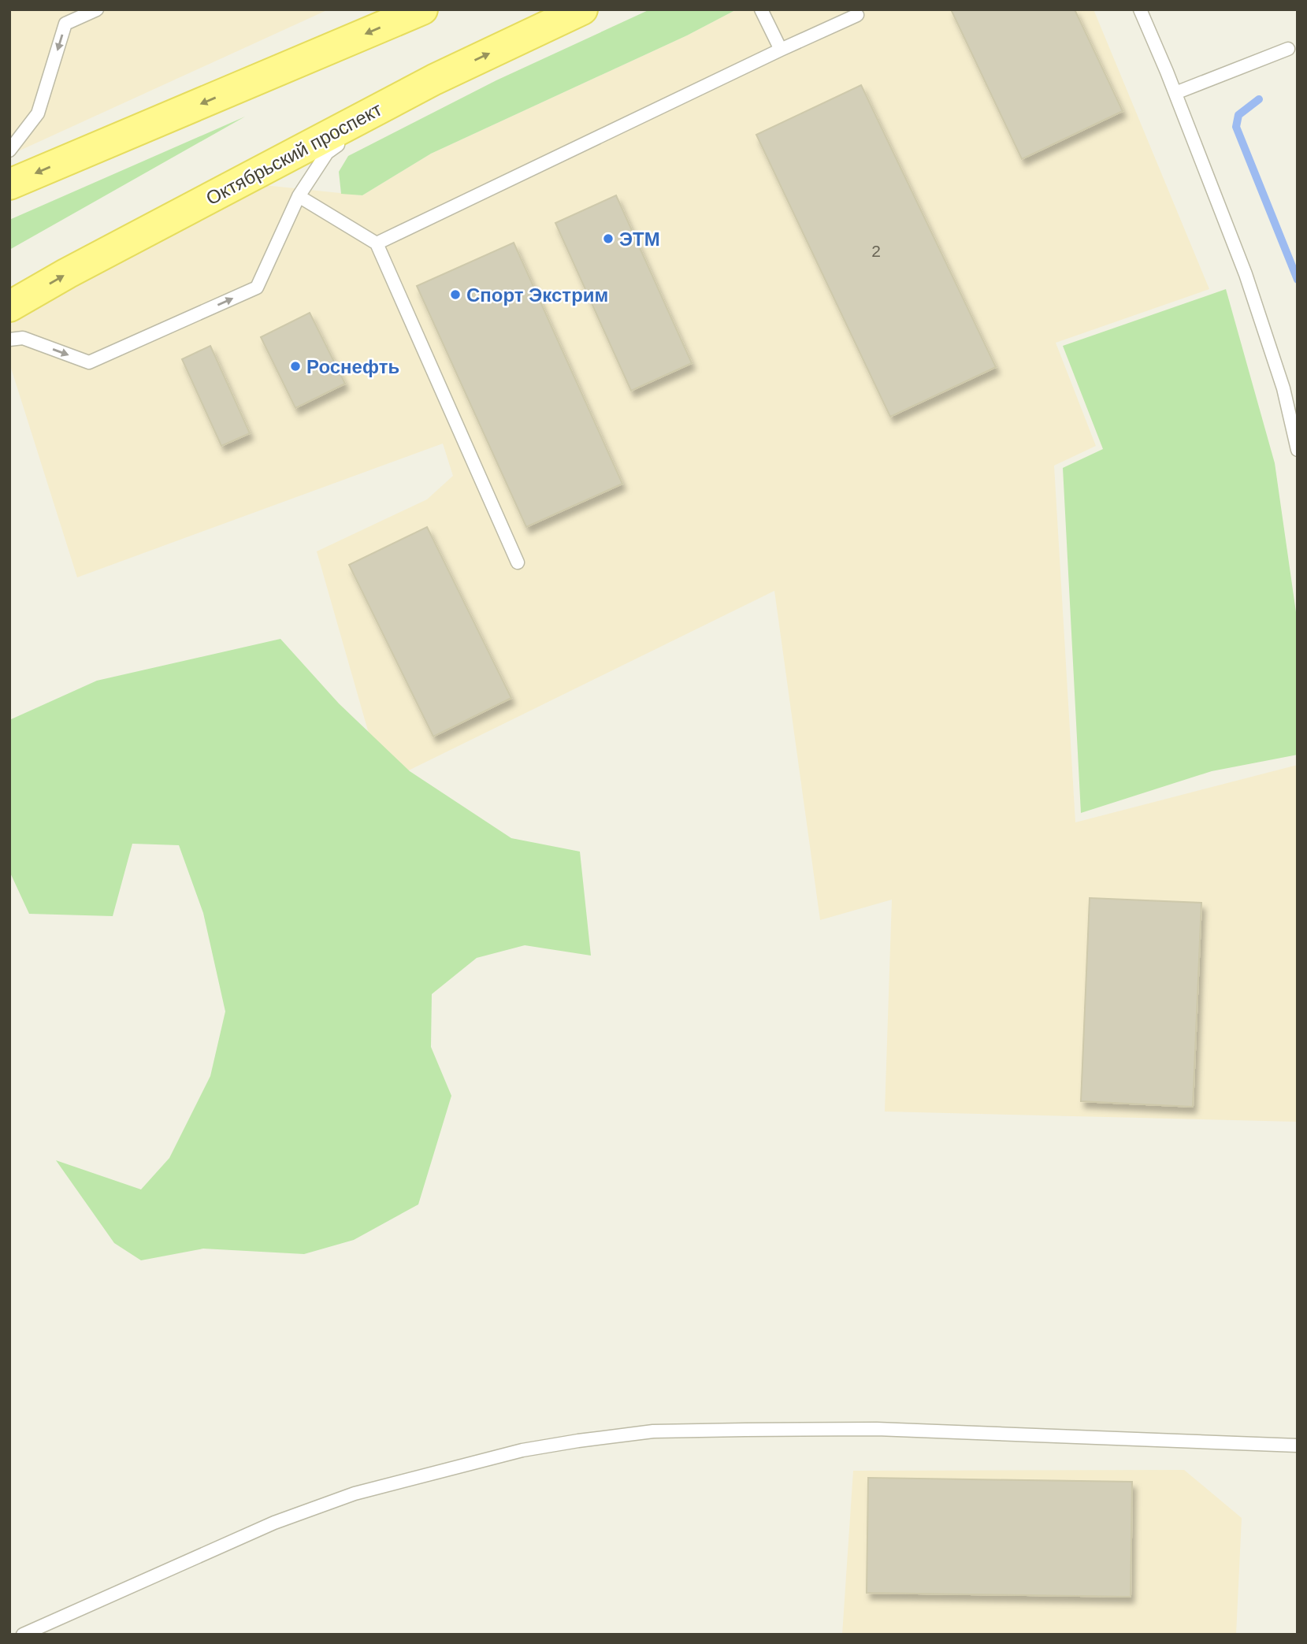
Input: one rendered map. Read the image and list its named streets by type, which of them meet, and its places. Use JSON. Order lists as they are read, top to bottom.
{
  "streets": {
    "main road": ["Октябрьский проспект"]
  },
  "places": ["ЭТМ", "Спорт Экстрим", "Роснефть"],
  "house_numbers": ["2"]
}
